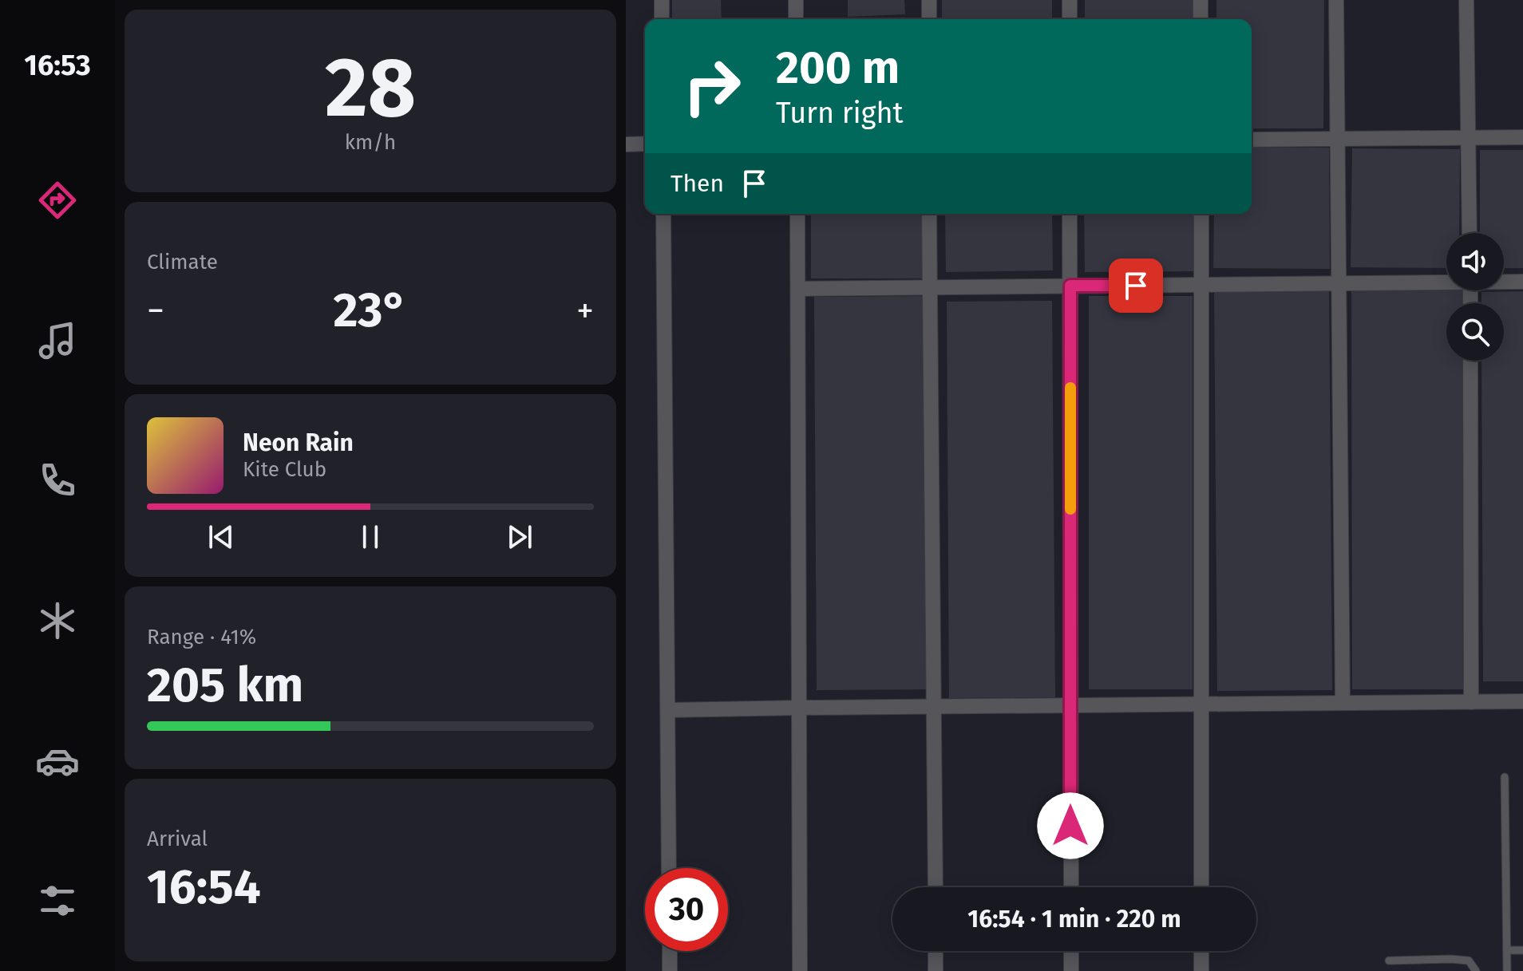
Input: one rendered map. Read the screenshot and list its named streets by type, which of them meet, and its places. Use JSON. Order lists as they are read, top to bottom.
{
  "page": {
    "tabs": "16:53",
    "tile": [
      ["28", "km/h"],
      "Climate",
      ["Range · 41%", "205 km"],
      ["Arrival", "16:54"]
    ],
    "turn": ["200 m", "Turn right"],
    "then": "Then",
    "heat": ["−", "23°", "+"],
    "song": ["Neon Rain", "Kite Club"],
    "limit": "30",
    "trip": "16:54 · 1 min · 220 m"
  }
}
